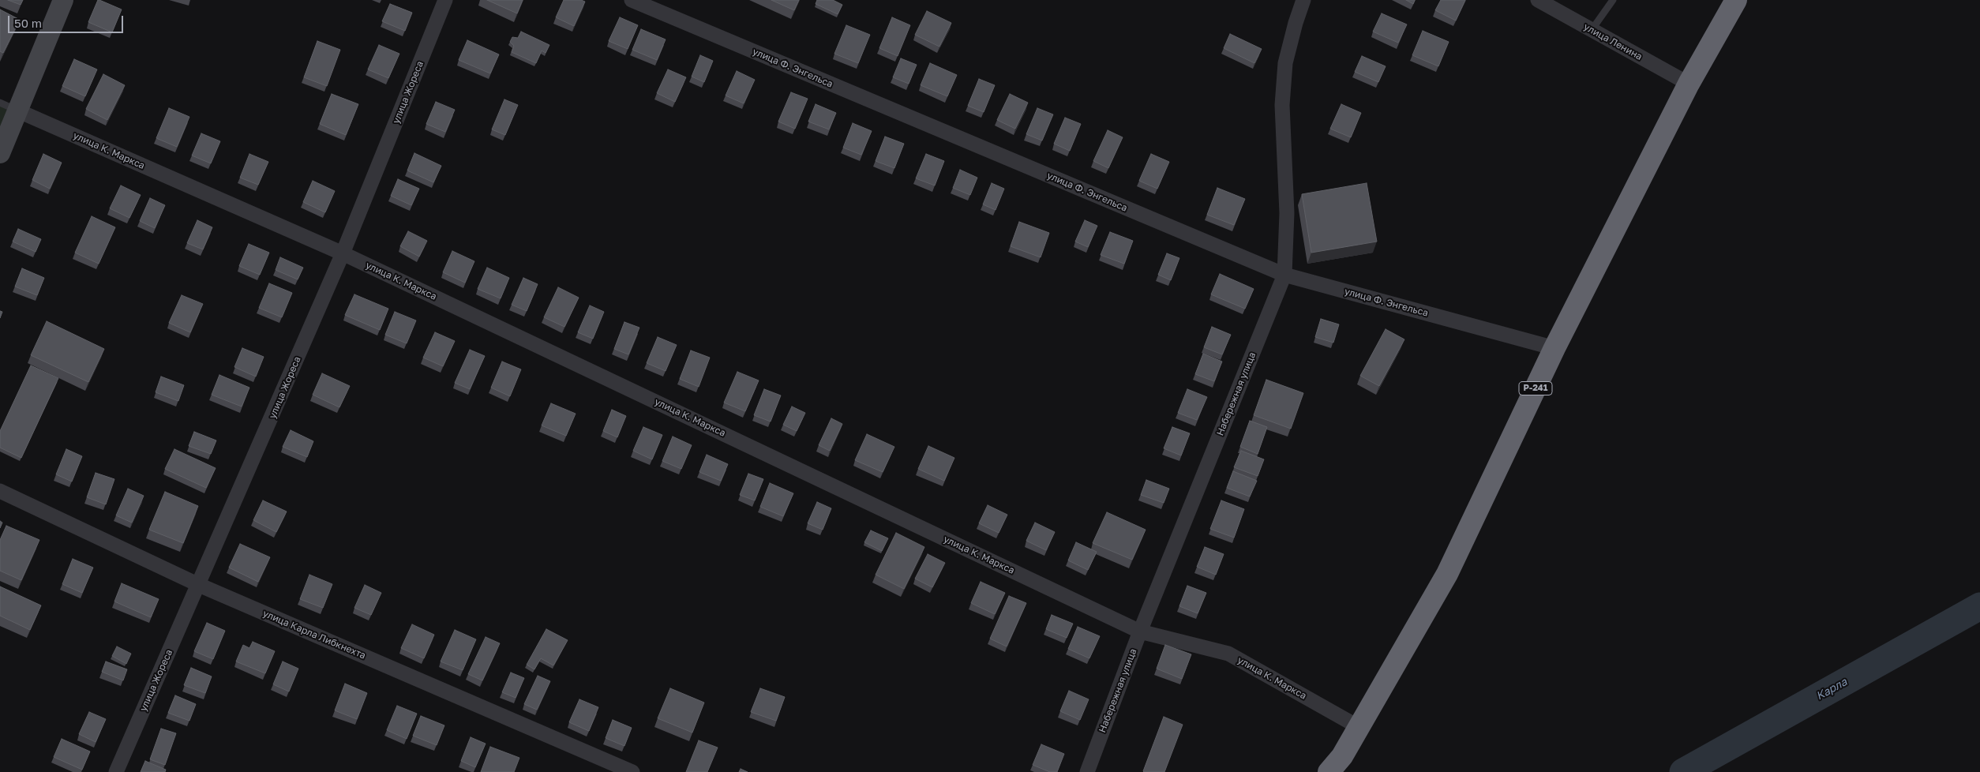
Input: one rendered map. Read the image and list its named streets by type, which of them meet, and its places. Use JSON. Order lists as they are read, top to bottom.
{
  "streets": {
    "highway": ["Р-241"],
    "street": [
      "улица Ленина",
      "улица Ф. Энгельса",
      "улица Жореса",
      "улица К. Маркса",
      "Набережная улица",
      "улица Карла Либкнехта"
    ]
  },
  "crossings": [
    ["улица Ленина", "Р-241"],
    ["улица Ф. Энгельса", "Р-241"],
    ["улица Ф. Энгельса", "Набережная улица"],
    ["улица Жореса", "улица К. Маркса"],
    ["улица Жореса", "улица Карла Либкнехта"],
    ["улица К. Маркса", "Р-241"],
    ["улица К. Маркса", "Набережная улица"]
  ],
  "water": ["Карла"],
  "scale_bar": "50 m"
}
